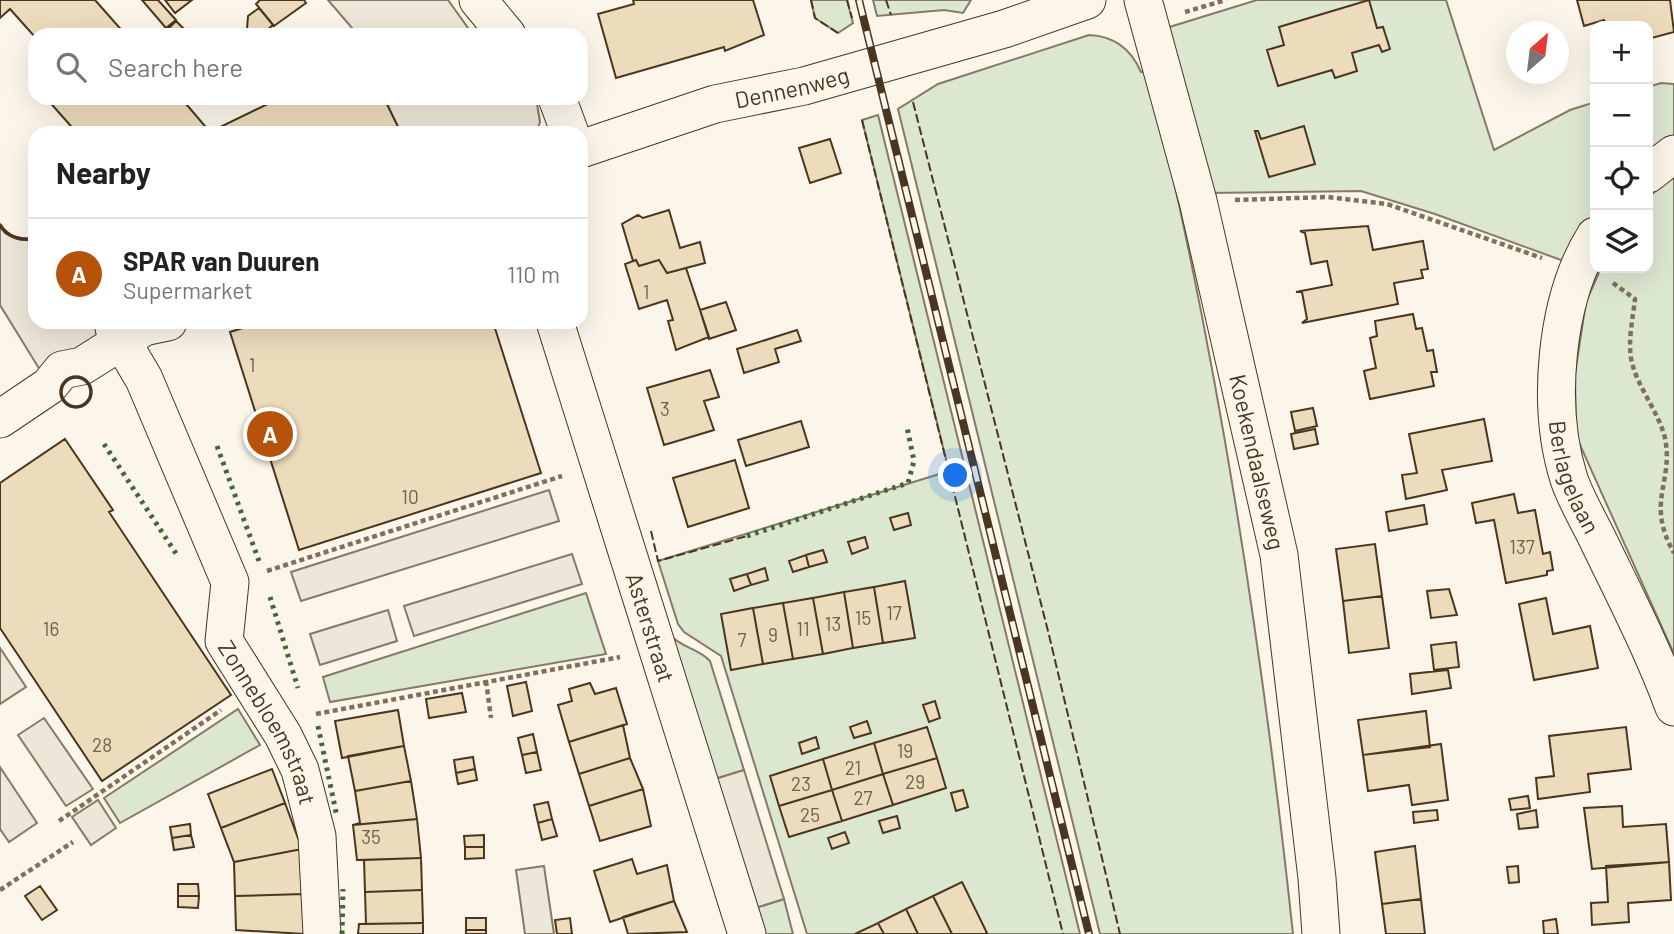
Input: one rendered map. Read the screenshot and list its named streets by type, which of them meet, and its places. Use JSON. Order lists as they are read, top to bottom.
{
  "streets": {
    "street": [
      "Dennenweg",
      "Koekendaalseweg",
      "Berlagelaan",
      "Asterstraat",
      "Zonnebloemstraat"
    ]
  },
  "house_numbers": [
    "1",
    "1",
    "3",
    "10",
    "137",
    "17",
    "15",
    "13",
    "16",
    "11",
    "9",
    "7",
    "28",
    "19",
    "21",
    "29",
    "23",
    "27",
    "25",
    "35"
  ],
  "north": "top right",
  "page": {
    "map_buttons": ["+", "−"],
    "search": "Search here",
    "heading": "Nearby",
    "list": [
      {
        "mark": "A",
        "name": "SPAR van Duuren",
        "note": "Supermarket",
        "value": "110 m"
      }
    ],
    "pins": "A"
  }
}
